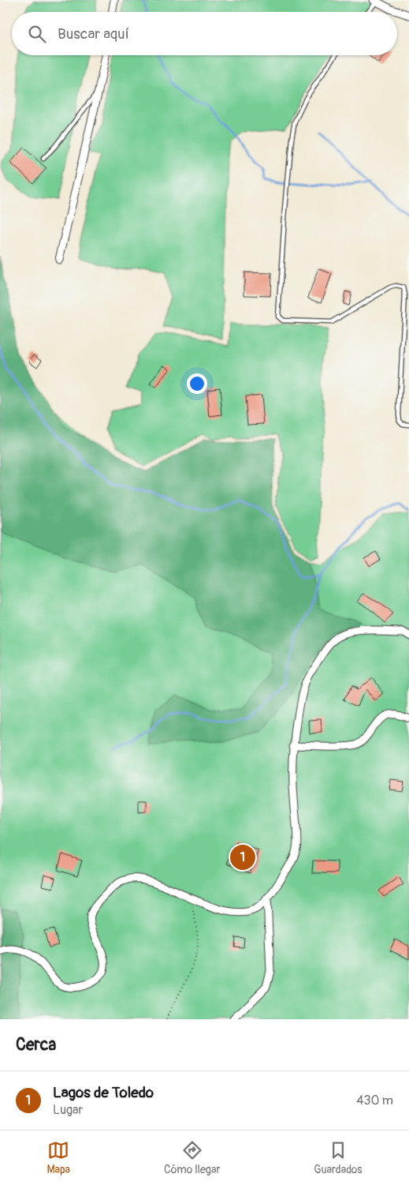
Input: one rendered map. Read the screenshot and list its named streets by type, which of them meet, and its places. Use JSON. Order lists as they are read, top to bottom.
{
  "page": {
    "search": "Buscar aquí",
    "pins": "1",
    "heading": "Cerca",
    "list": [
      {
        "mark": "1",
        "name": "Lagos de Toledo",
        "note": "Lugar",
        "value": "430 m"
      }
    ],
    "nav": ["Mapa", "Cómo llegar", "Guardados"]
  }
}
